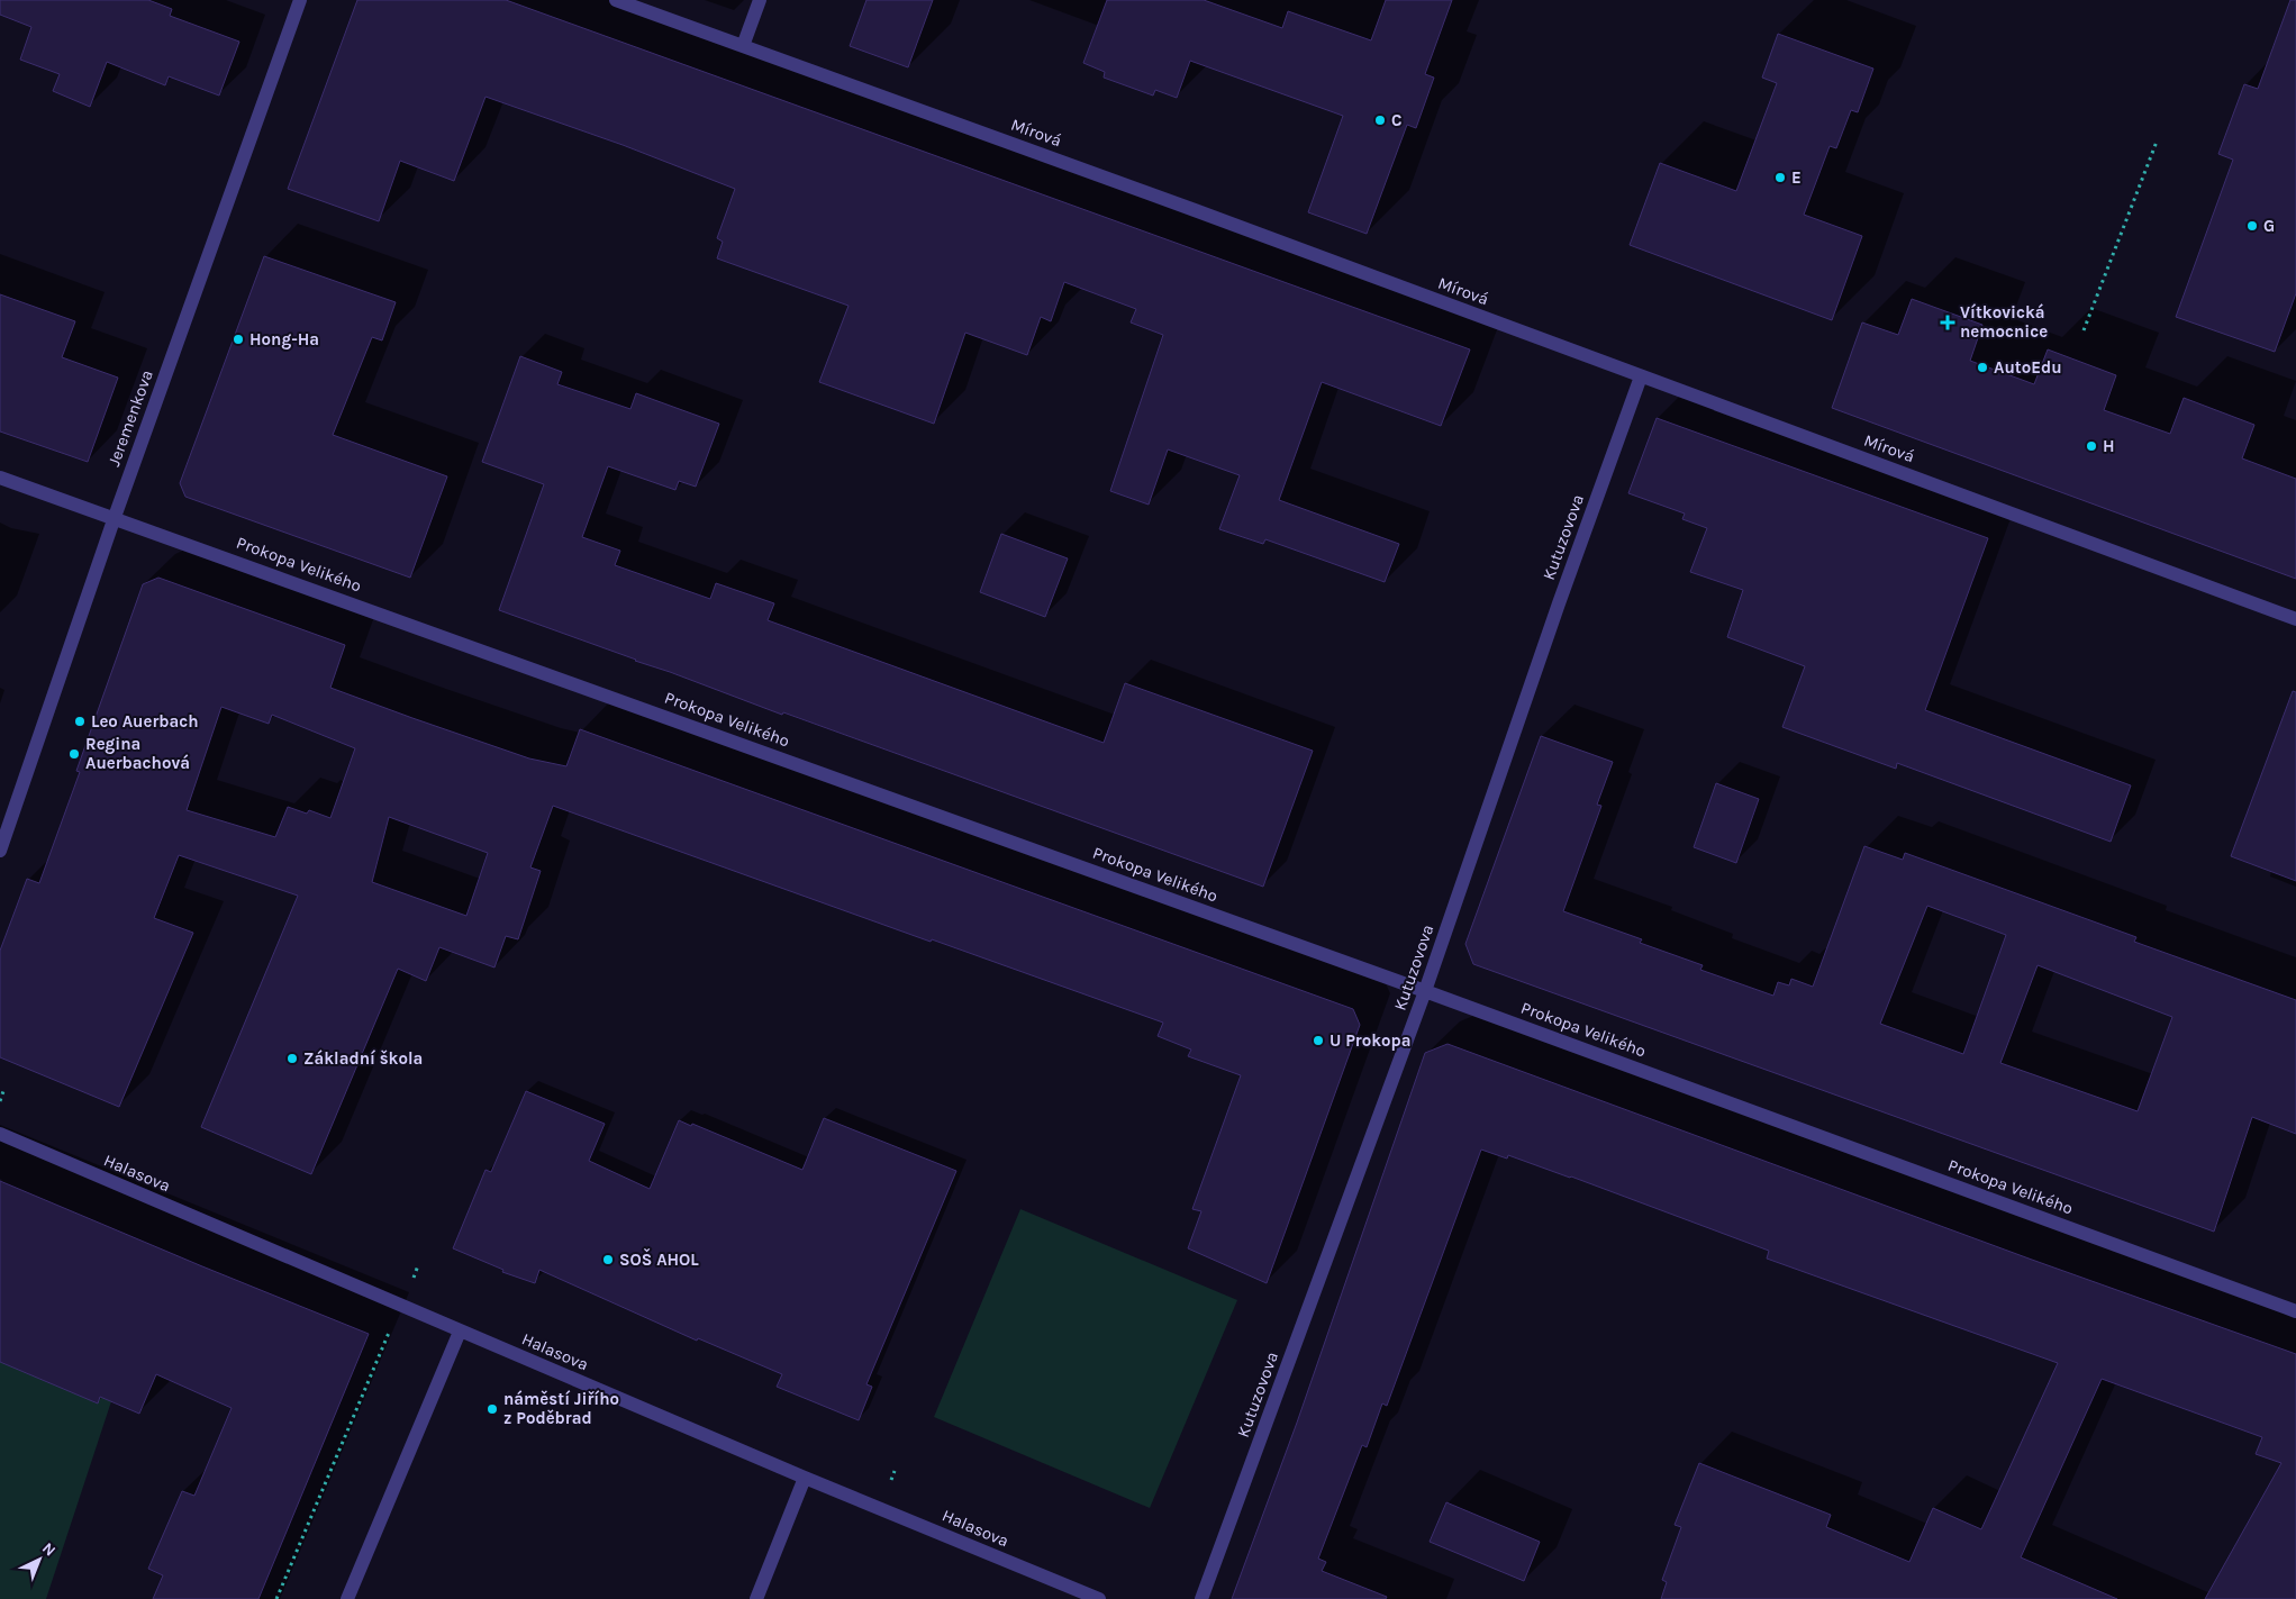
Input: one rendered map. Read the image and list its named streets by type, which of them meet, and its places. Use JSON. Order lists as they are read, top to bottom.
{
  "streets": {
    "street": [
      "Mírová",
      "Jeremenkova",
      "Kutuzovova",
      "Prokopa Velikého",
      "Halasova"
    ]
  },
  "crossings": [
    ["Mírová", "Kutuzovova"],
    ["Jeremenkova", "Prokopa Velikého"],
    ["Kutuzovova", "Prokopa Velikého"]
  ],
  "places": {
    "other": [
      "C",
      "E",
      "G",
      "Hong-Ha",
      "AutoEdu",
      "H",
      "Leo Auerbach",
      "Regina Auerbachová",
      "U Prokopa",
      "Základní škola",
      "SOŠ AHOL",
      "náměstí Jiřího z Poděbrad"
    ],
    "health": ["Vítkovická nemocnice"]
  },
  "north": "top right"
}
